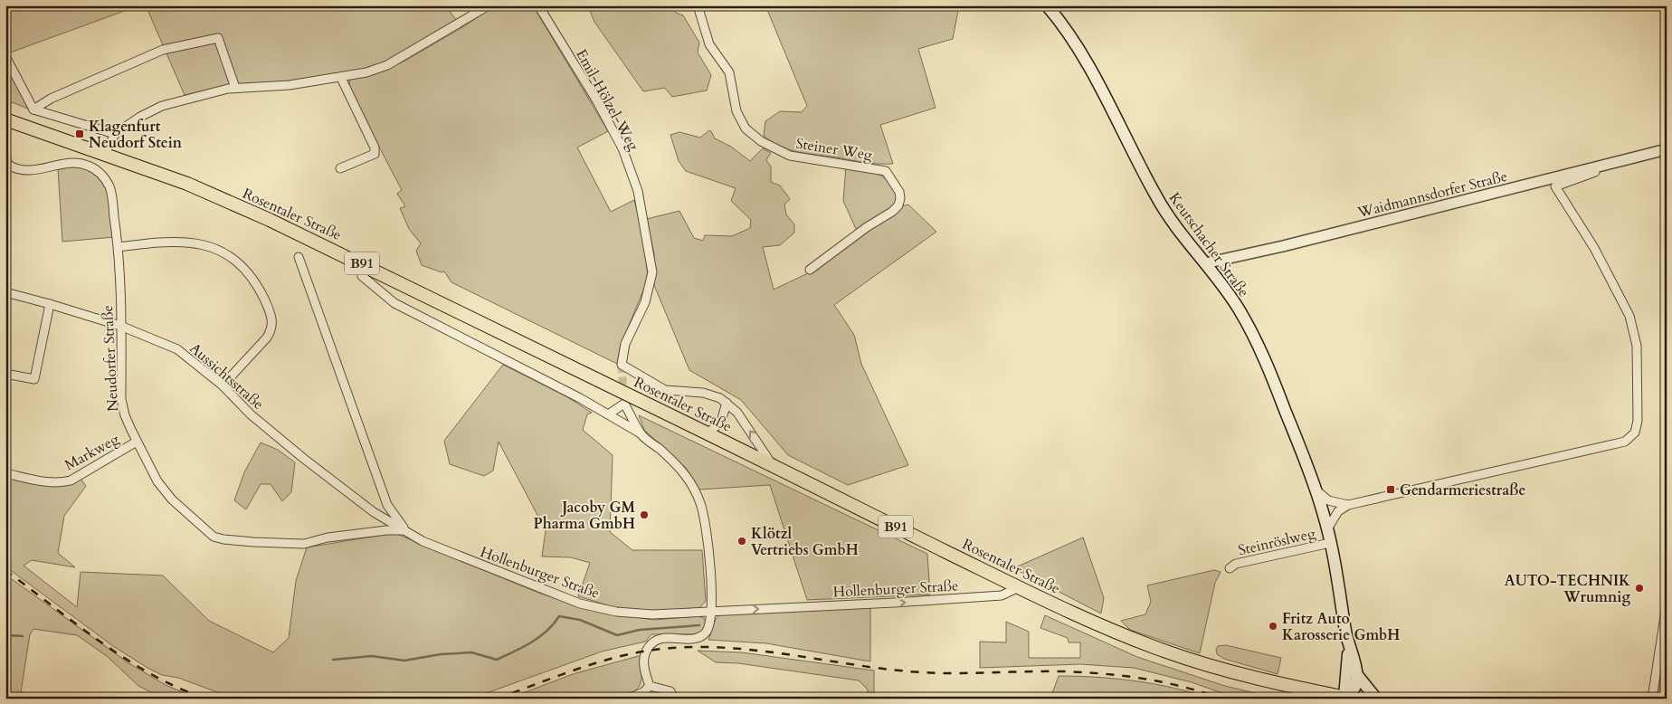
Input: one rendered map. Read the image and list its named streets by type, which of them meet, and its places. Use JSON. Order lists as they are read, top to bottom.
{
  "streets": {
    "main road": ["Rosentaler Straße", "Keutschacher Straße", "B91"],
    "street": [
      "Emil-Hölzel-Weg",
      "Steiner Weg",
      "Waidmannsdorfer Straße",
      "Neudorfer Straße",
      "Aussichtsstraße",
      "Markweg",
      "Steinröslweg",
      "Hollenburger Straße"
    ]
  },
  "crossings": [
    ["Emil-Hölzel-Weg", "Rosentaler Straße"],
    ["Waidmannsdorfer Straße", "Keutschacher Straße"],
    ["Rosentaler Straße", "Hollenburger Straße"],
    ["Keutschacher Straße", "Steinröslweg"],
    ["Neudorfer Straße", "Aussichtsstraße"],
    ["Neudorfer Straße", "Markweg"],
    ["Neudorfer Straße", "Hollenburger Straße"],
    ["Aussichtsstraße", "Hollenburger Straße"]
  ],
  "places": {
    "transit": ["Klagenfurt Neudorf Stein", "Gendarmeriestraße"],
    "other": [
      "Jacoby GM Pharma GmbH",
      "Klötzl Vertriebs GmbH",
      "AUTO-TECHNIK Wrumnig",
      "Fritz Auto Karosserie GmbH"
    ]
  }
}
